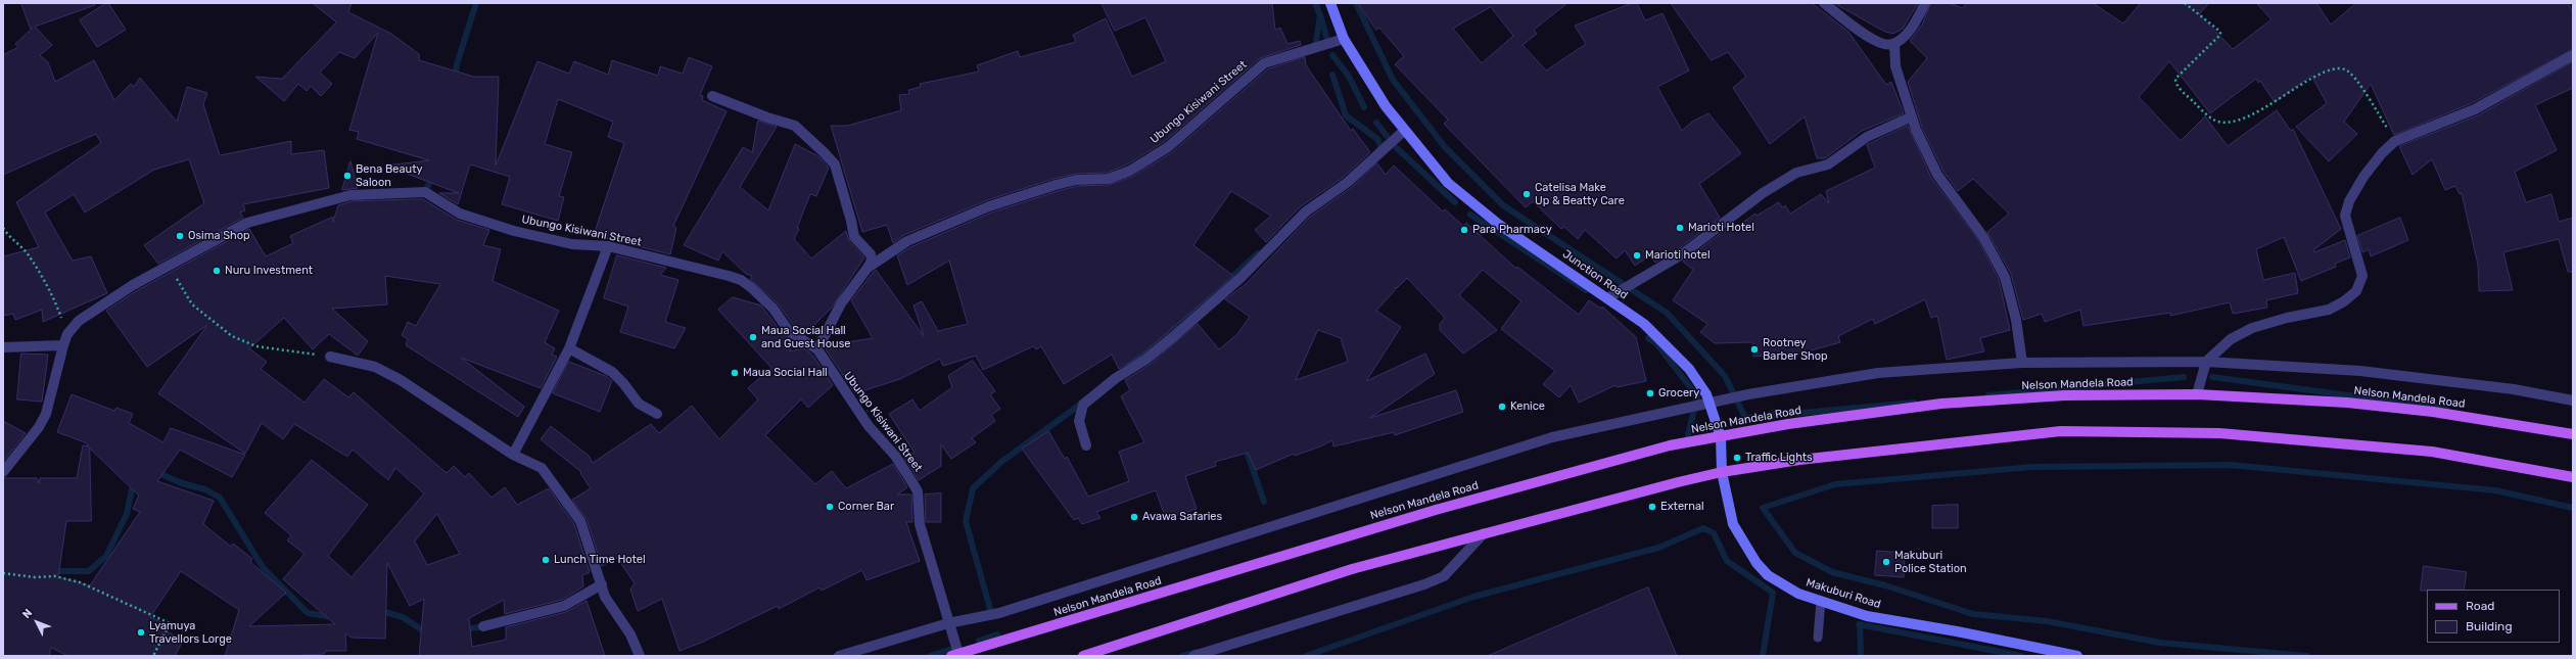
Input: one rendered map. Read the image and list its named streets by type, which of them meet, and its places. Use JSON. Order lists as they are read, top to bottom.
{
  "streets": {
    "main road": ["Junction Road", "Nelson Mandela Road", "Makuburi Road"],
    "street": ["Ubungo Kisiwani Street"]
  },
  "crossings": [
    ["Ubungo Kisiwani Street", "Junction Road"],
    ["Ubungo Kisiwani Street", "Nelson Mandela Road"],
    ["Junction Road", "Nelson Mandela Road"],
    ["Junction Road", "Makuburi Road"]
  ],
  "places": [
    "Bena Beauty Saloon",
    "Catelisa Make Up & Beatty Care",
    "Marioti Hotel",
    "Para Pharmacy",
    "Osima Shop",
    "Marioti hotel",
    "Nuru Investment",
    "Maua Social Hall and Guest House",
    "Rootney Barber Shop",
    "Maua Social Hall",
    "Grocery",
    "Kenice",
    "Traffic Lights",
    "Corner Bar",
    "External",
    "Avawa Safaries",
    "Lunch Time Hotel",
    "Makuburi Police Station",
    "Lyamuya Travellors Lorge"
  ],
  "legend": ["Road", "Building"],
  "north": "top left"
}
